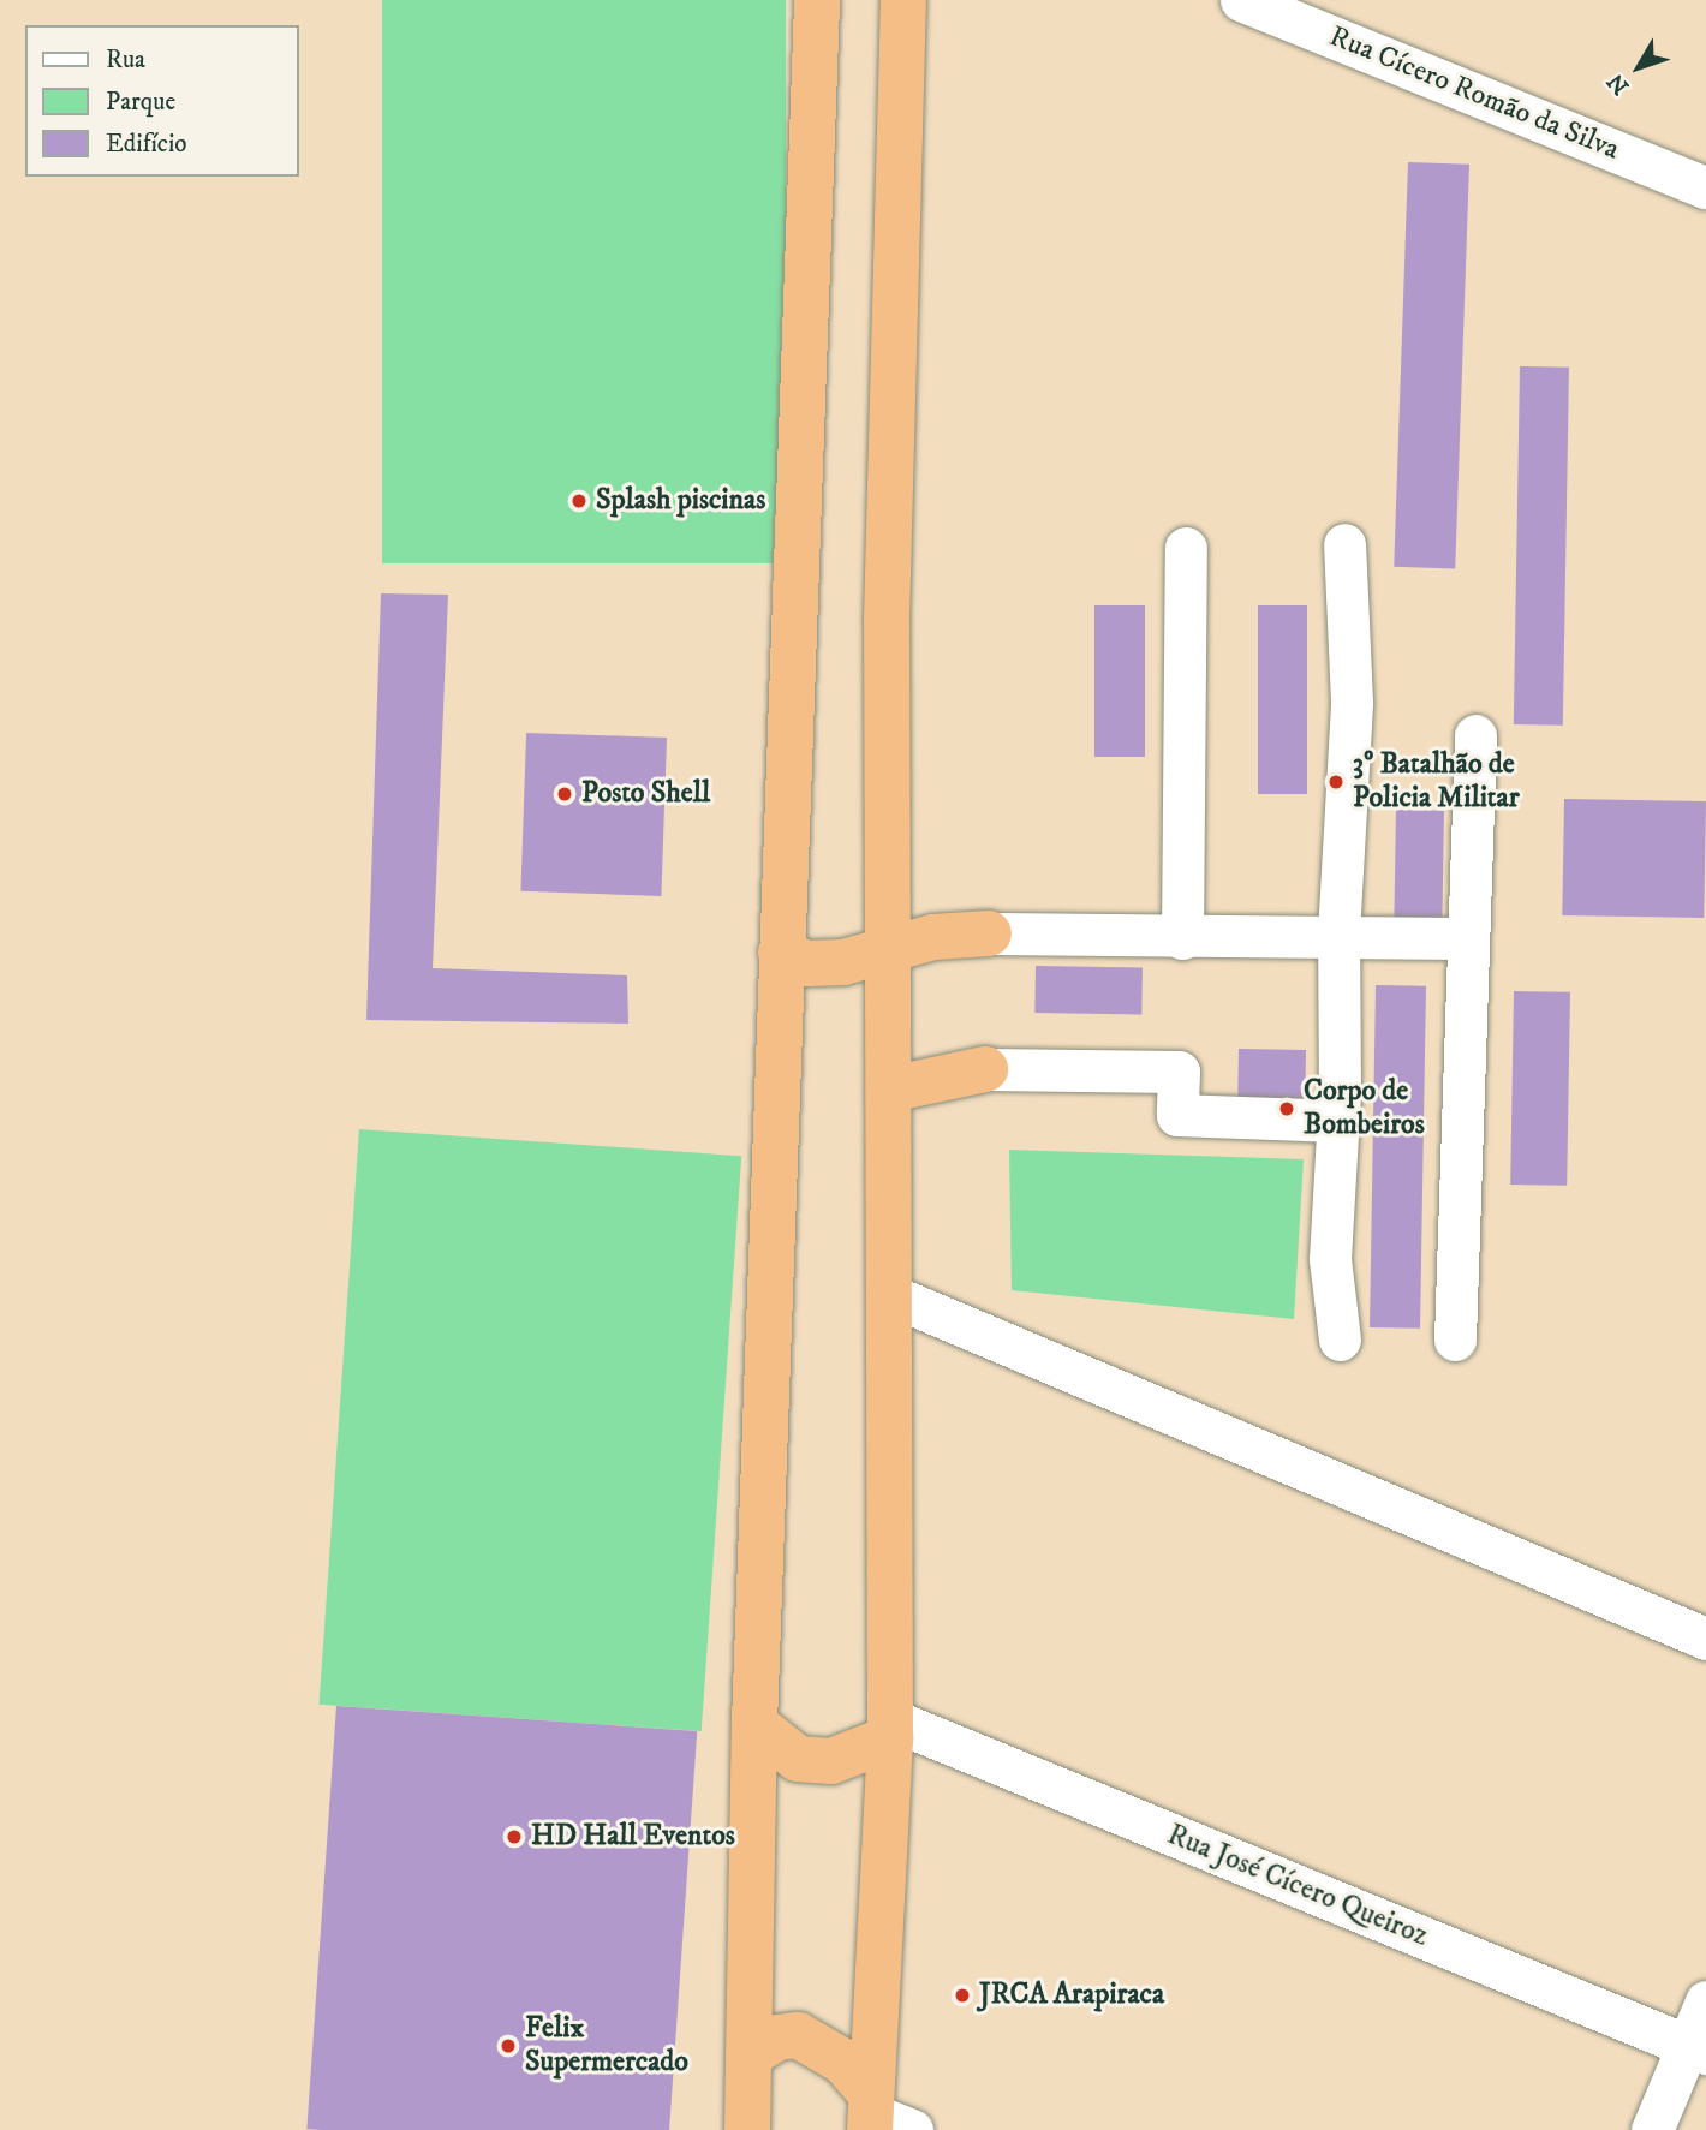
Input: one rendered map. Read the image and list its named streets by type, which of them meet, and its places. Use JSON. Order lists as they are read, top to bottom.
{
  "streets": {
    "street": ["Rua Cícero Romão da Silva", "Rua José Cícero Queiroz"]
  },
  "places": [
    "Splash piscinas",
    "3º Batalhão de Policia Militar",
    "Posto Shell",
    "Corpo de Bombeiros",
    "HD Hall Eventos",
    "JRCA Arapiraca",
    "Felix Supermercado"
  ],
  "legend": ["Rua", "Parque", "Edifício"],
  "north": "bottom left"
}
